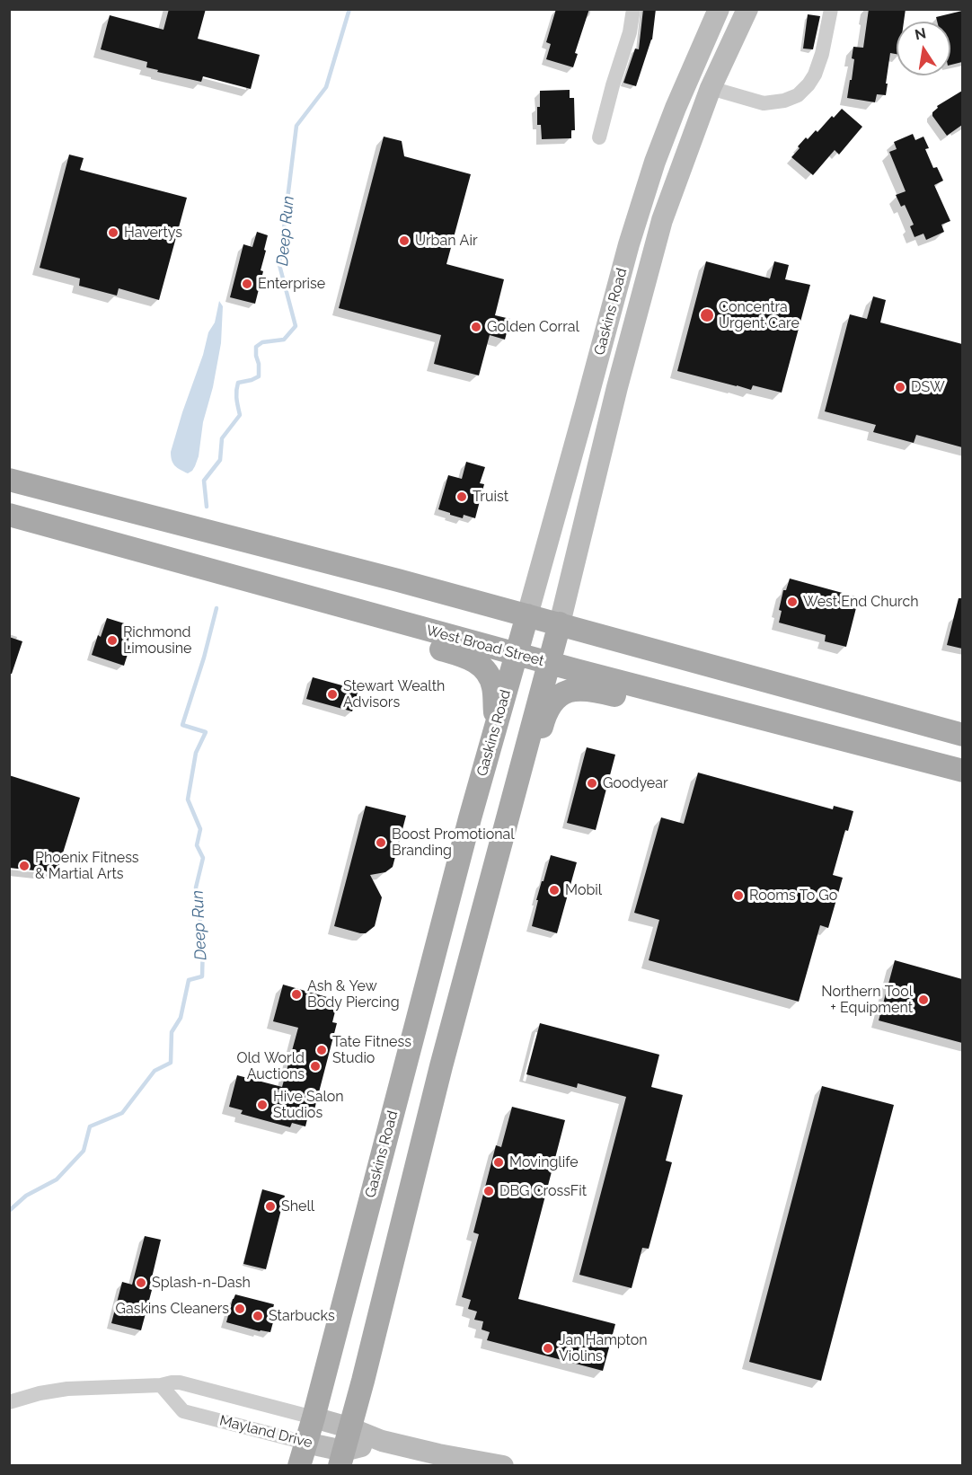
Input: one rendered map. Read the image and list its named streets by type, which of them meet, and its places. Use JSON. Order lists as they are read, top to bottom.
{
  "streets": {
    "main road": ["Gaskins Road", "West Broad Street", "Mayland Drive"]
  },
  "crossings": [
    ["Gaskins Road", "West Broad Street"],
    ["Gaskins Road", "Mayland Drive"]
  ],
  "water": ["Deep Run"],
  "places": [
    "Havertys",
    "Urban Air",
    "Enterprise",
    "Concentra Urgent Care",
    "Golden Corral",
    "DSW",
    "Truist",
    "West End Church",
    "Richmond Limousine",
    "Stewart Wealth Advisors",
    "Goodyear",
    "Boost Promotional Branding",
    "Phoenix Fitness & Martial Arts",
    "Mobil",
    "Rooms To Go",
    "Ash & Yew Body Piercing",
    "Northern Tool + Equipment",
    "Tate Fitness Studio",
    "Old World Auctions",
    "Hive Salon Studios",
    "Movinglife",
    "DBG CrossFit",
    "Shell",
    "Splash-n-Dash",
    "Gaskins Cleaners",
    "Starbucks",
    "Jan Hampton Violins"
  ],
  "north": "top"
}
